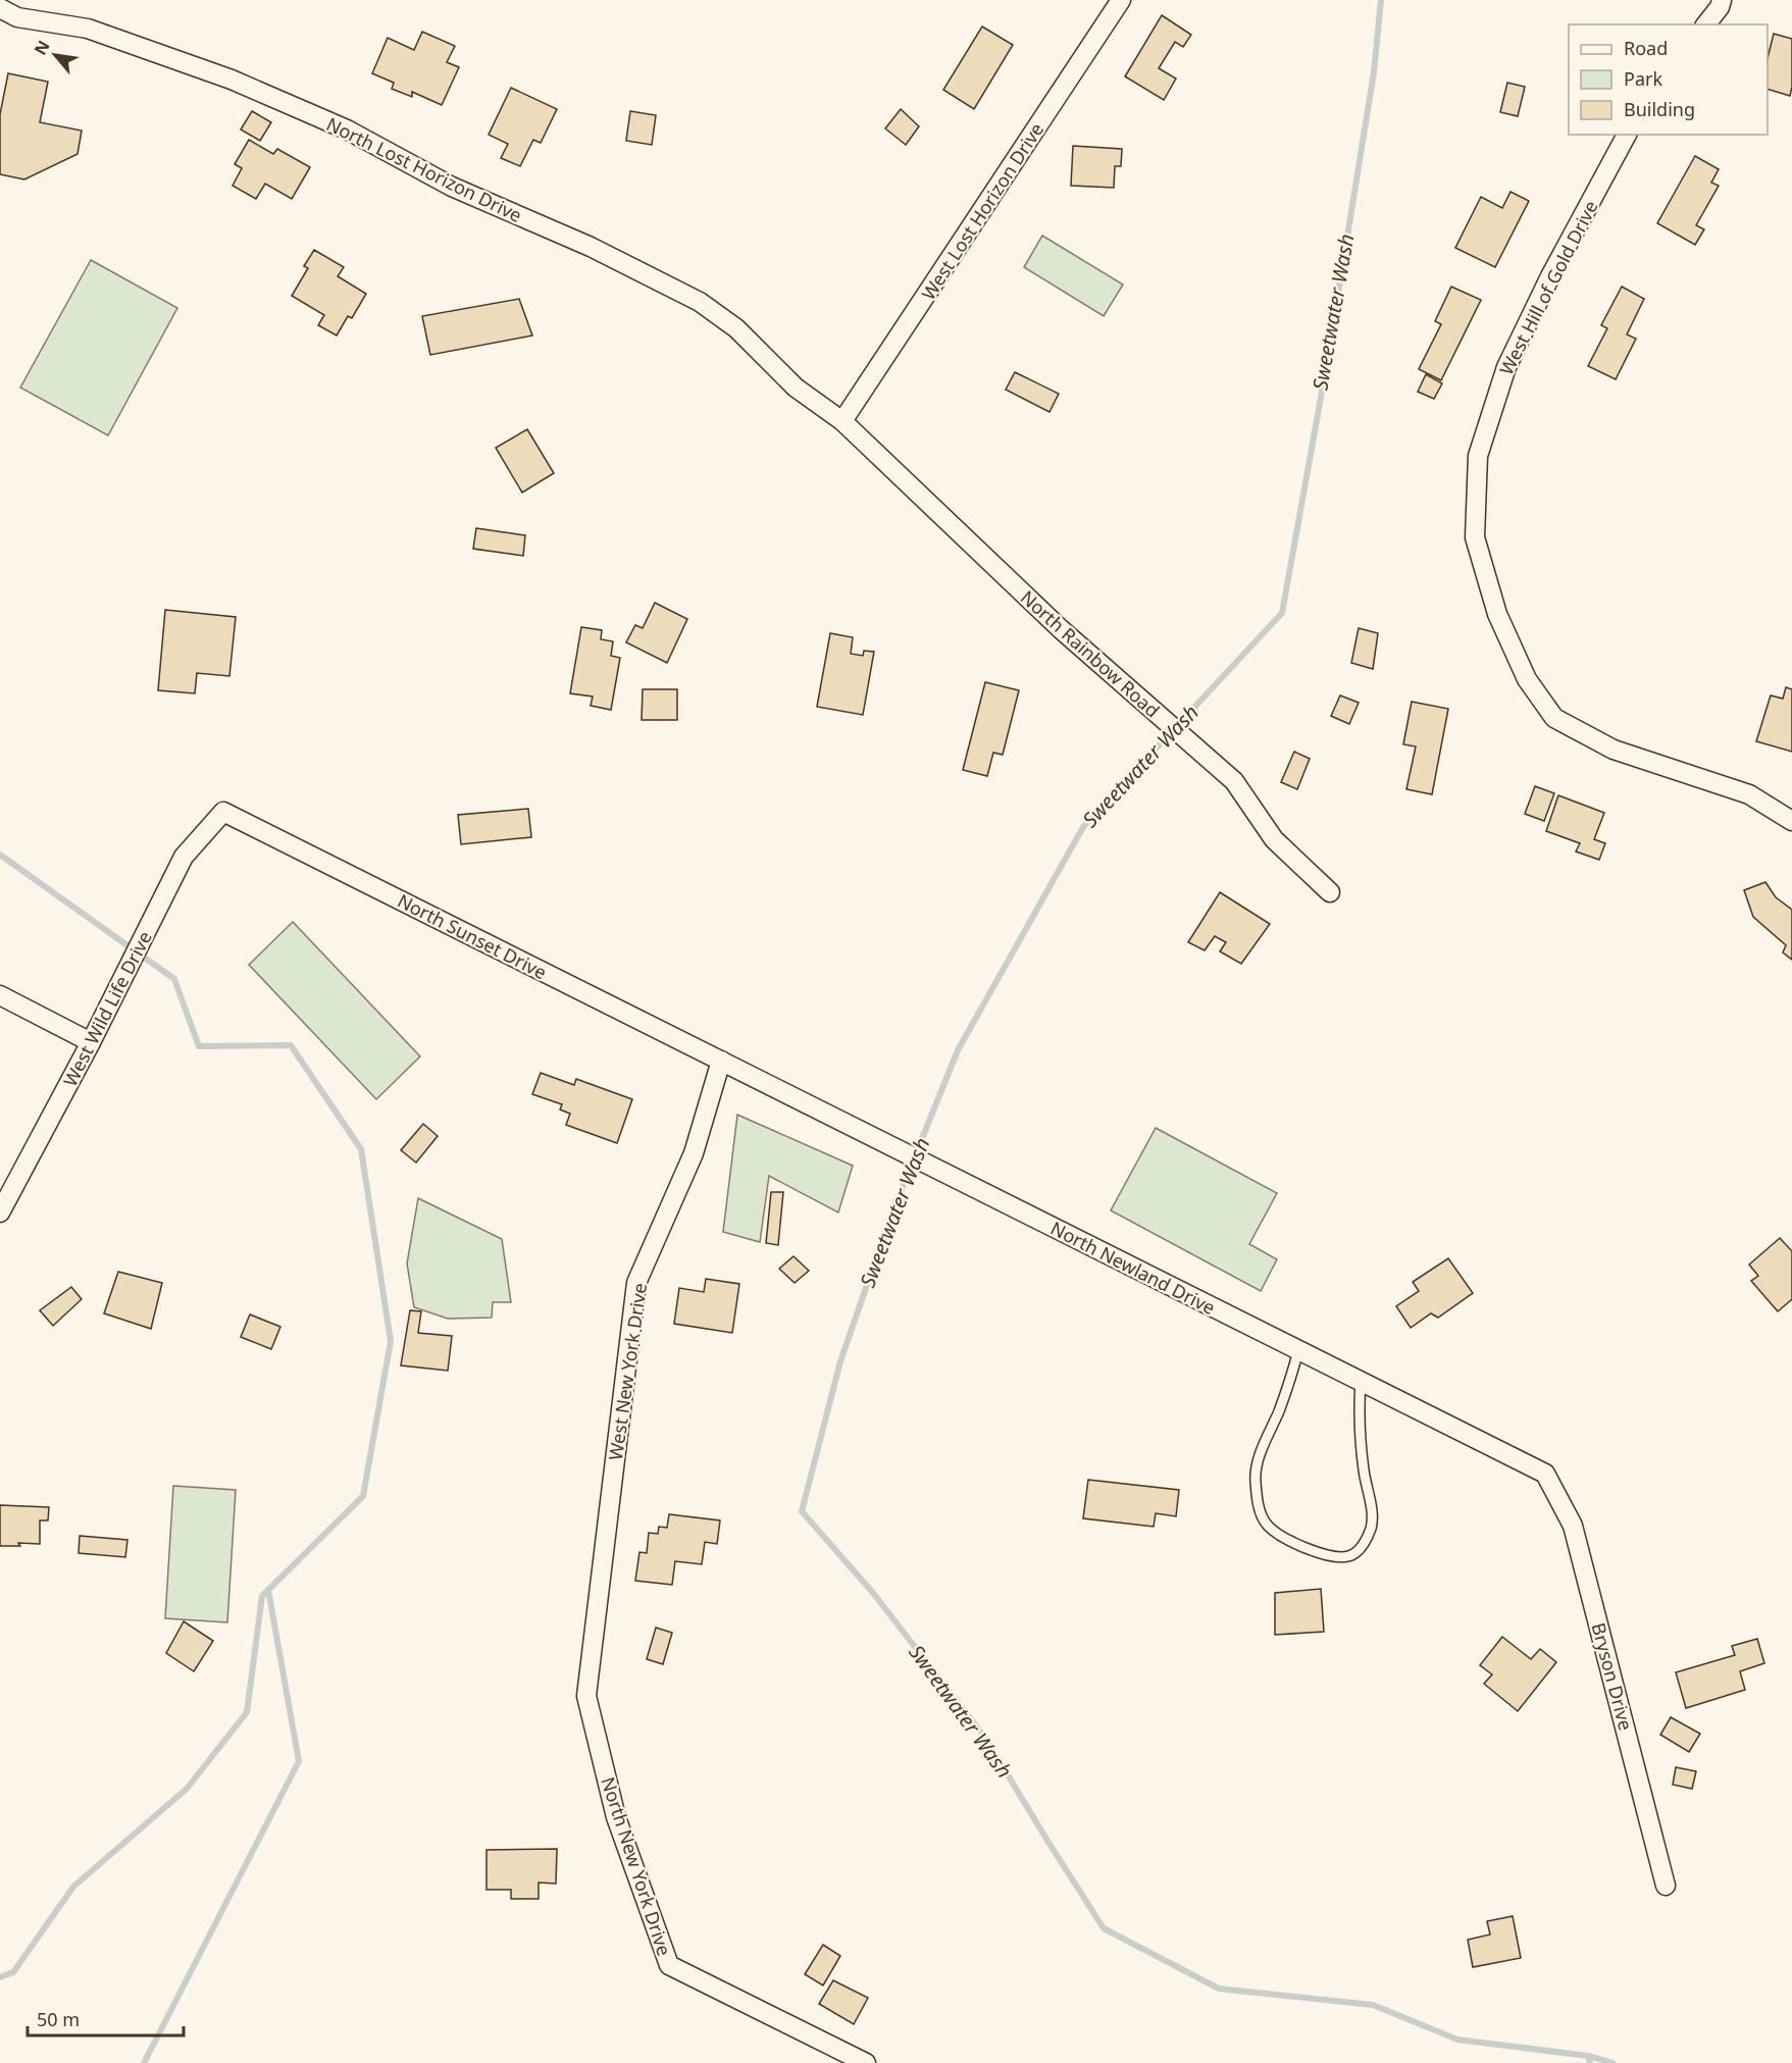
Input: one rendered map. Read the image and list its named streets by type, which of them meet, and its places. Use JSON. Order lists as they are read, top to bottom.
{
  "streets": {
    "street": [
      "North Lost Horizon Drive",
      "West Lost Horizon Drive",
      "West Hill of Gold Drive",
      "North Rainbow Road",
      "North Sunset Drive",
      "West Wild Life Drive",
      "North Newland Drive",
      "West New York Drive",
      "Bryson Drive",
      "North New York Drive"
    ]
  },
  "crossings": [
    ["North Lost Horizon Drive", "West Lost Horizon Drive"],
    ["North Lost Horizon Drive", "North Rainbow Road"],
    ["West Lost Horizon Drive", "North Rainbow Road"],
    ["North Sunset Drive", "West Wild Life Drive"],
    ["North Sunset Drive", "North Newland Drive"],
    ["North Sunset Drive", "West New York Drive"],
    ["North Newland Drive", "West New York Drive"],
    ["North Newland Drive", "Bryson Drive"],
    ["West New York Drive", "North New York Drive"]
  ],
  "water": ["Sweetwater Wash"],
  "legend": ["Road", "Park", "Building"],
  "scale_bar": "50 m",
  "north": "top left"
}
